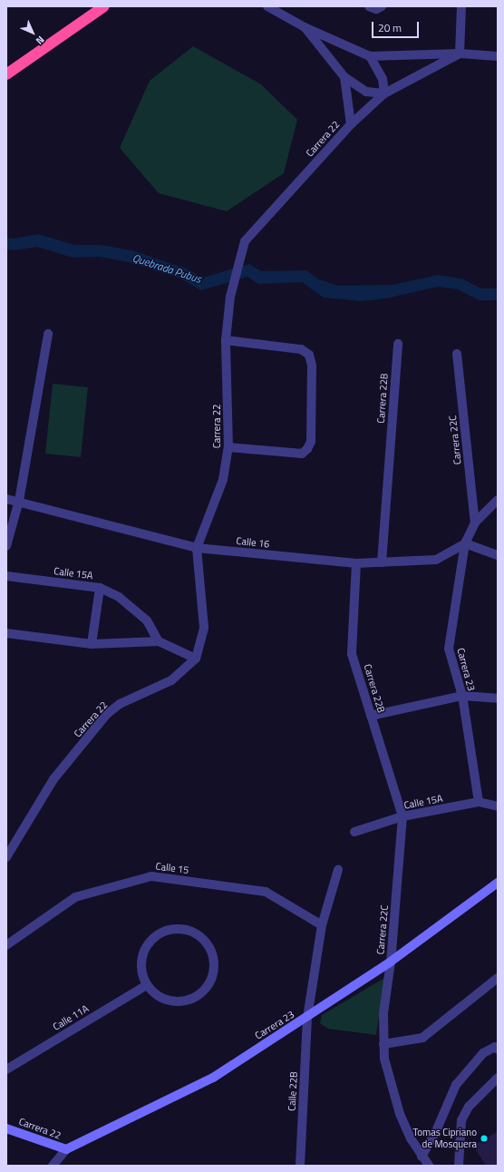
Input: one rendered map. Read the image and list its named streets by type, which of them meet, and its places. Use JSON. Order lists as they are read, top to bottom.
{
  "streets": {
    "street": [
      "Carrera 22",
      "Carrera 22B",
      "Carrera 22C",
      "Calle 16",
      "Calle 15A",
      "Carrera 23",
      "Calle 15",
      "Calle 11A",
      "Calle 22B"
    ]
  },
  "crossings": [
    ["Carrera 22", "Calle 16"],
    ["Carrera 22", "Carrera 23"],
    ["Carrera 22B", "Carrera 22C"],
    ["Carrera 22B", "Calle 16"],
    ["Carrera 22B", "Calle 15A"],
    ["Carrera 22C", "Calle 15A"],
    ["Carrera 22C", "Carrera 23"],
    ["Calle 16", "Carrera 23"],
    ["Calle 15A", "Carrera 23"],
    ["Carrera 23", "Calle 22B"]
  ],
  "water": ["Quebrada Pubus"],
  "places": ["Tomas Cipriano de Mosquera"],
  "scale_bar": "20 m",
  "north": "bottom right"
}
